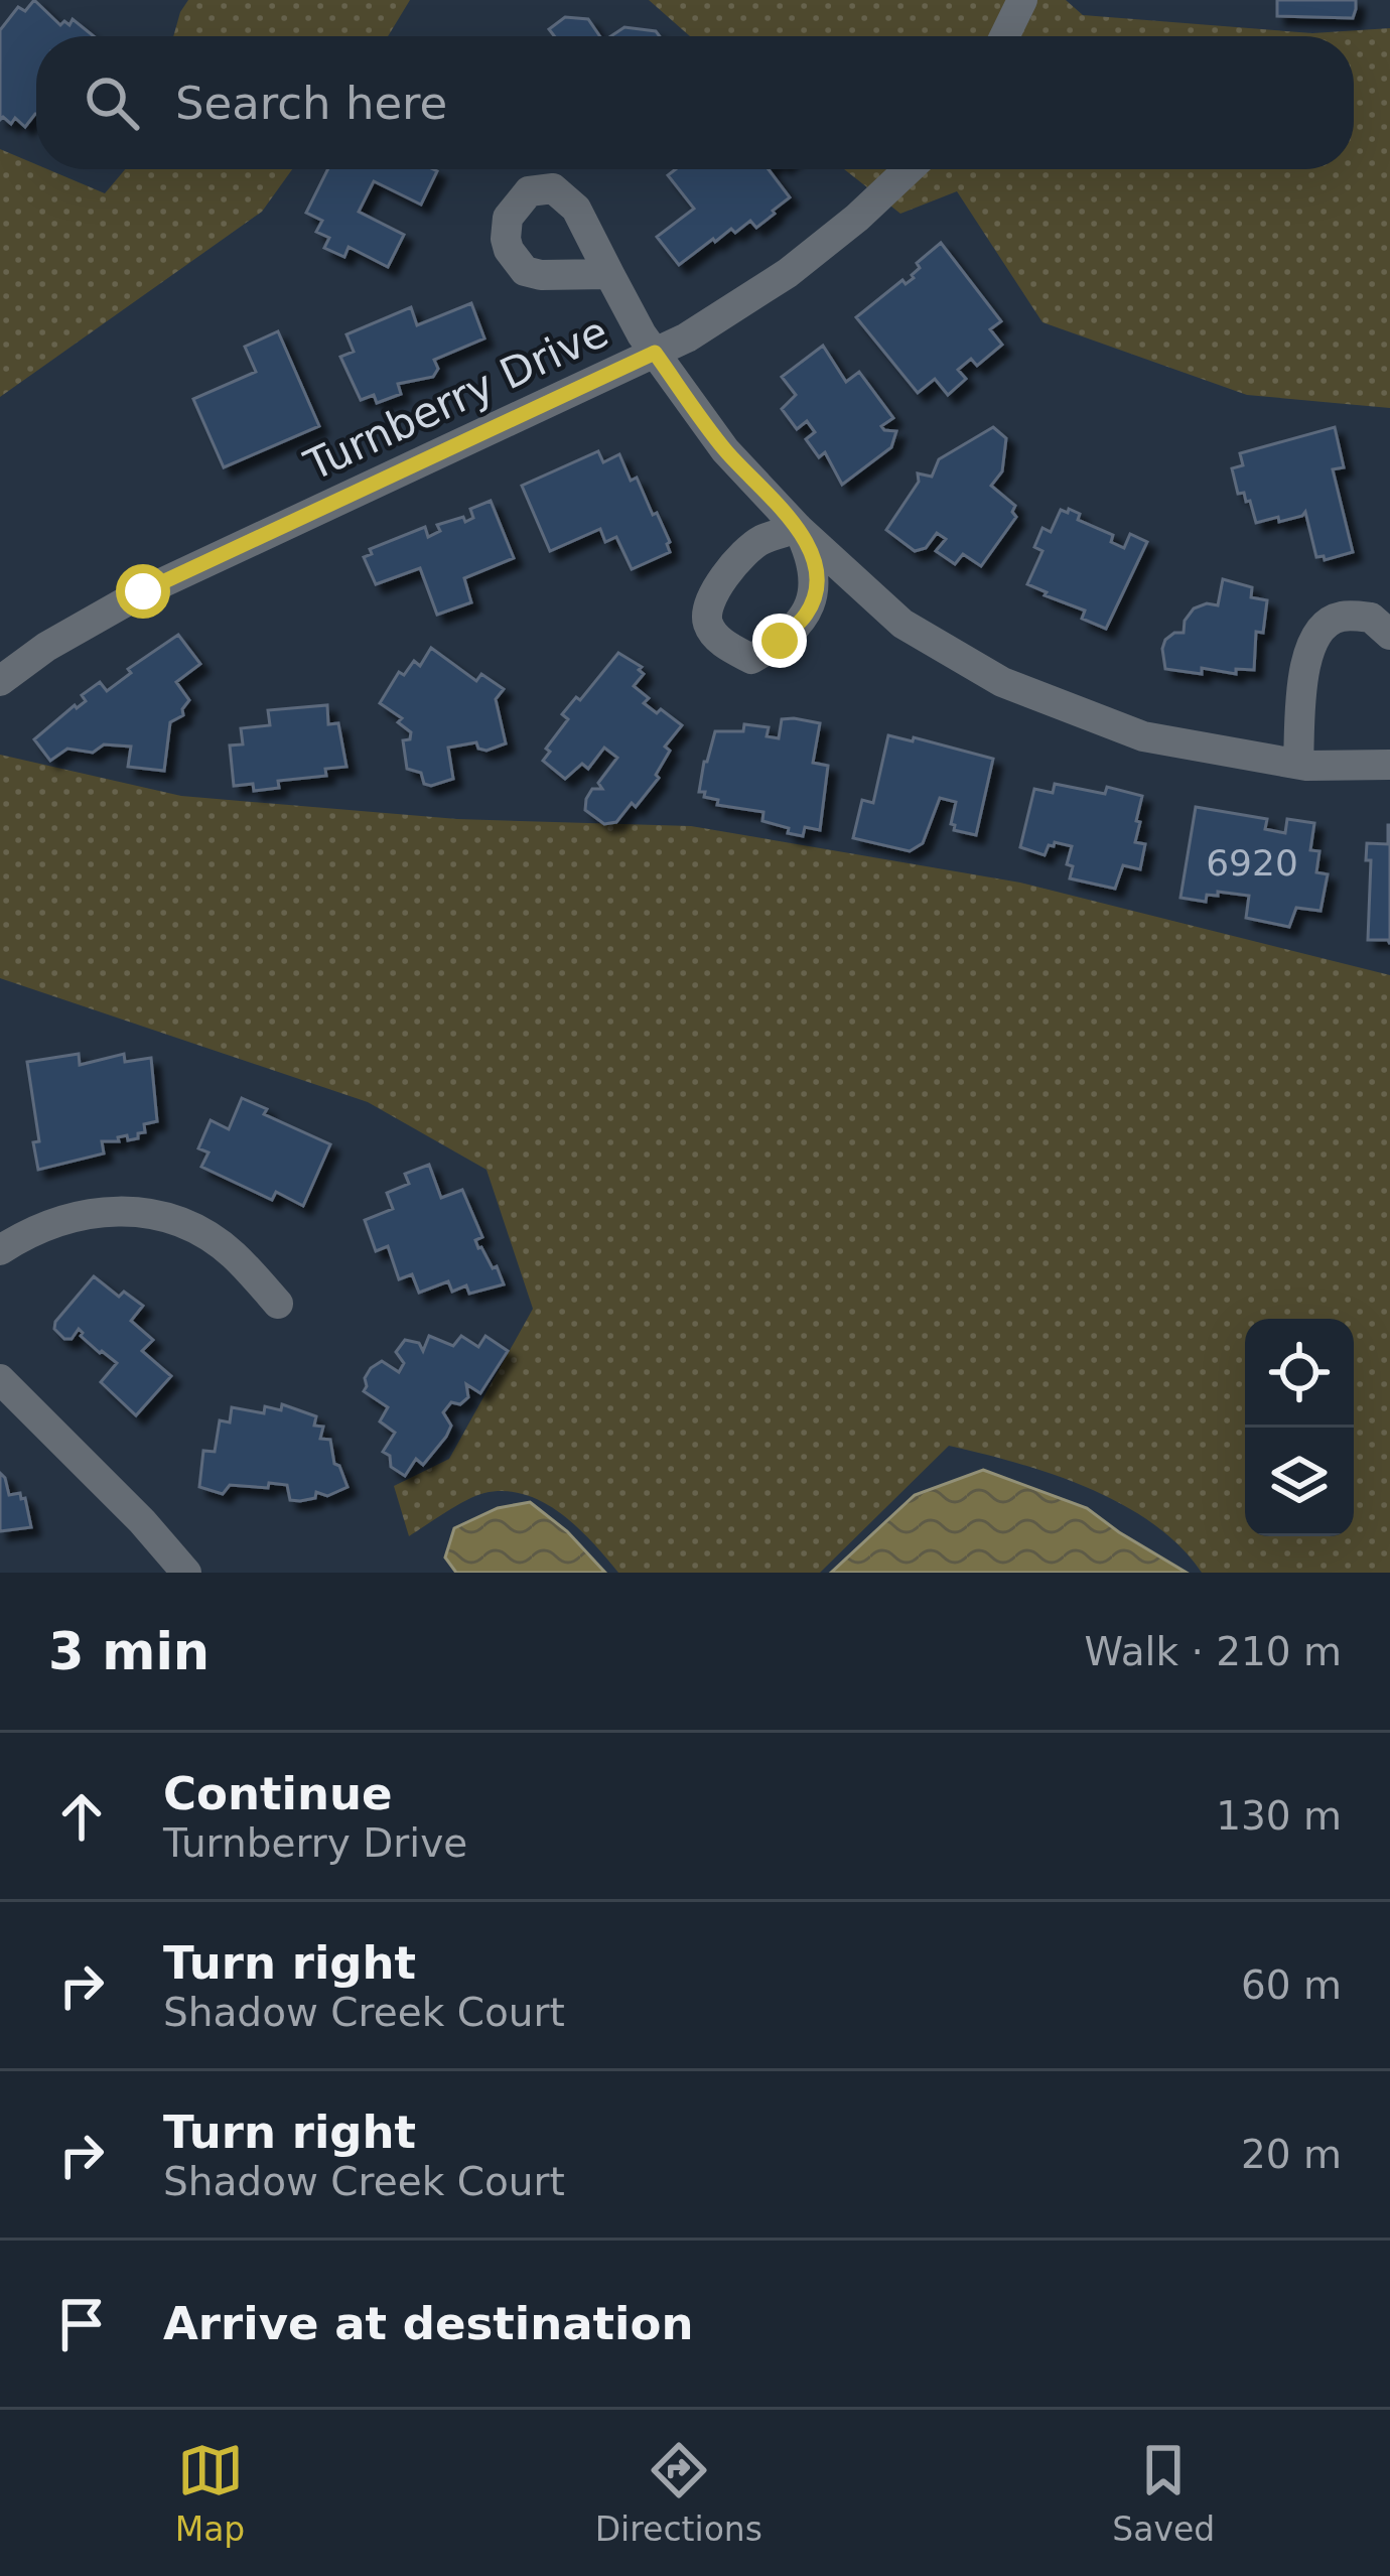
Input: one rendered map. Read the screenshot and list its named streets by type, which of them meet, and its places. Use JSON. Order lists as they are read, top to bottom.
{
  "streets": {
    "street": ["Turnberry Drive"]
  },
  "house_numbers": ["6920"],
  "page": {
    "search": "Search here",
    "heading": ["3 min", "Walk · 210 m"],
    "list": [
      ["Continue", "Turnberry Drive", "130 m"],
      ["Turn right", "Shadow Creek Court", "60 m"],
      ["Turn right", "Shadow Creek Court", "20 m"],
      "Arrive at destination"
    ],
    "nav": ["Map", "Directions", "Saved"]
  }
}
